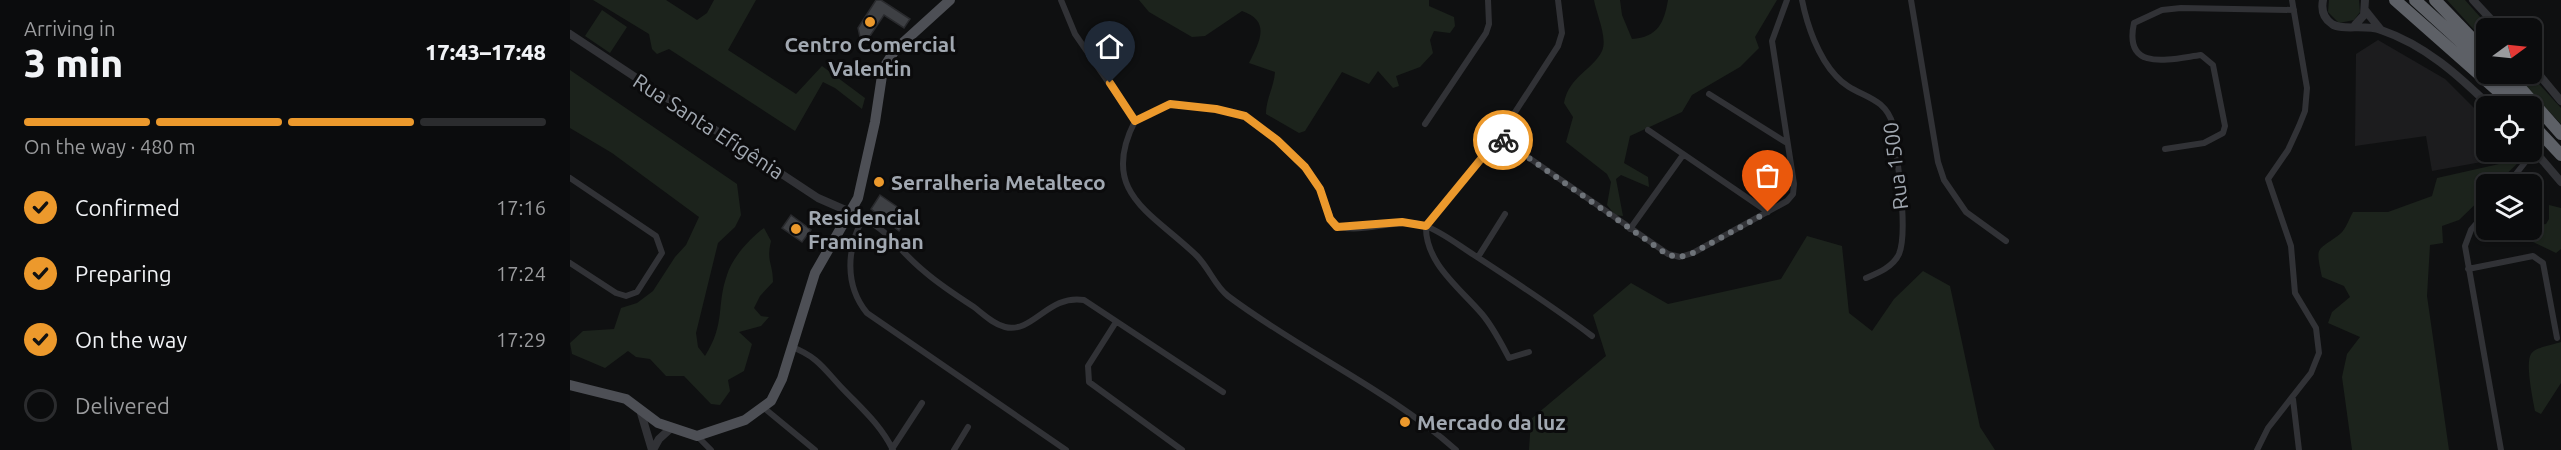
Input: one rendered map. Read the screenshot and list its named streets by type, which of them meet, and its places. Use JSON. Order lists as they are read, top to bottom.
{
  "streets": {
    "street": ["Rua Santa Efigênia", "Rua 1500"]
  },
  "places": [
    "Centro Comercial Valentin",
    "Serralheria Metalteco",
    "Residencial Framinghan",
    "Mercado da luz"
  ],
  "north": "right",
  "page": {
    "heading": ["3 min", "Arriving in", "17:43–17:48"],
    "bar": "On the way · 480 m",
    "list": [
      ["Confirmed", "17:16"],
      ["Preparing", "17:24"],
      ["On the way", "17:29"],
      "Delivered"
    ]
  }
}
